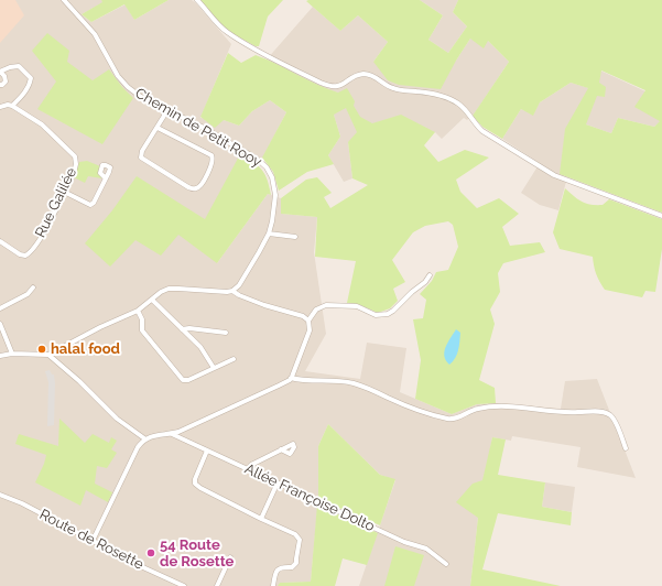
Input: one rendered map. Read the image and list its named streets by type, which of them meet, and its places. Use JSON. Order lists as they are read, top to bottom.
{
  "streets": {
    "street": [
      "Chemin de Petit Rooy",
      "Rue Galilée",
      "Allée Françoise Dolto",
      "Route de Rosette"
    ]
  },
  "places": ["halal food", "54 Route de Rosette"]
}
